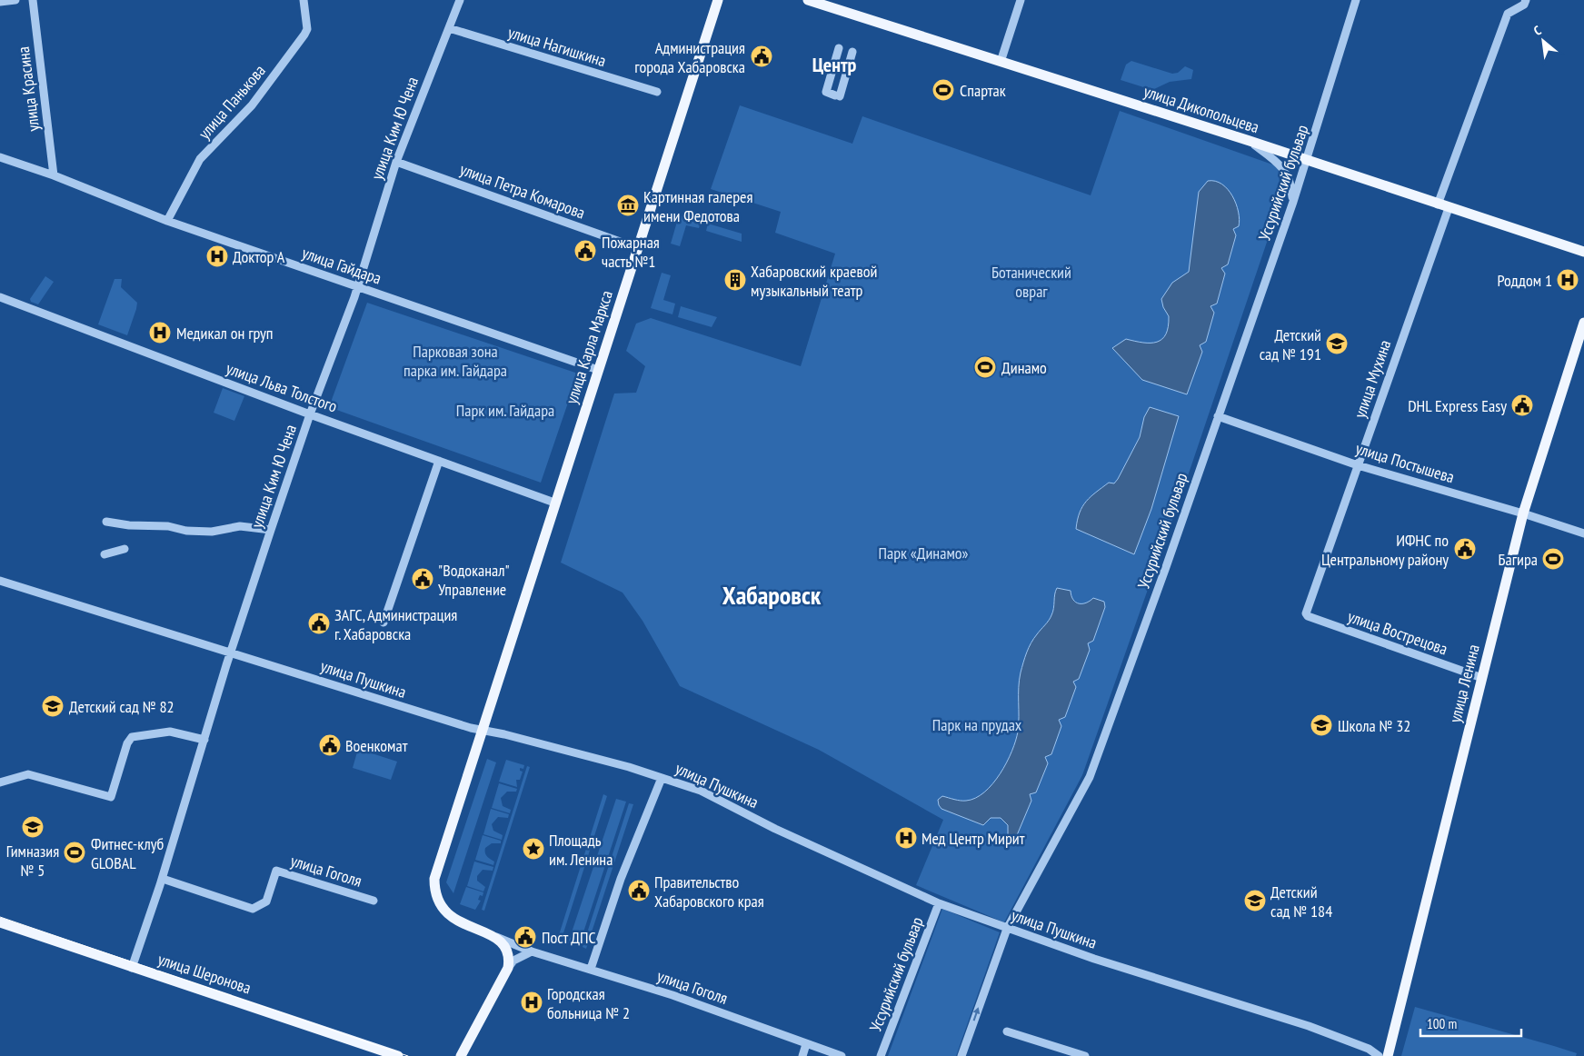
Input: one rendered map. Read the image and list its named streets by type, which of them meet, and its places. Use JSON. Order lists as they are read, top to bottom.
{
  "streets": {
    "main road": [
      "улица Дикопольцева",
      "улица Карла Маркса",
      "улица Ленина",
      "улица Шеронова"
    ],
    "street": [
      "улица Нагишкина",
      "улица Красина",
      "улица Панькова",
      "улица Ким Ю Чена",
      "Уссурийский бульвар",
      "улица Петра Комарова",
      "улица Гайдара",
      "улица Мухина",
      "улица Льва Толстого",
      "улица Постышева",
      "улица Вострецова",
      "улица Пушкина",
      "улица Гоголя"
    ]
  },
  "crossings": [
    ["улица Нагишкина", "улица Ким Ю Чена"],
    ["улица Красина", "улица Гайдара"],
    ["улица Панькова", "улица Гайдара"],
    ["улица Дикопольцева", "Уссурийский бульвар"],
    ["улица Дикопольцева", "улица Мухина"],
    ["улица Ким Ю Чена", "улица Петра Комарова"],
    ["улица Ким Ю Чена", "улица Гайдара"],
    ["улица Ким Ю Чена", "улица Льва Толстого"],
    ["улица Ким Ю Чена", "улица Пушкина"],
    ["улица Ким Ю Чена", "улица Гоголя"],
    ["улица Ким Ю Чена", "улица Шеронова"],
    ["Уссурийский бульвар", "улица Постышева"],
    ["Уссурийский бульвар", "улица Пушкина"],
    ["улица Петра Комарова", "улица Карла Маркса"],
    ["улица Гайдара", "улица Карла Маркса"],
    ["улица Карла Маркса", "улица Льва Толстого"],
    ["улица Карла Маркса", "улица Пушкина"],
    ["улица Карла Маркса", "улица Гоголя"],
    ["улица Мухина", "улица Постышева"],
    ["улица Мухина", "улица Вострецова"],
    ["улица Постышева", "улица Ленина"],
    ["улица Вострецова", "улица Ленина"]
  ],
  "districts": ["Центр", "Хабаровск"],
  "parks": [
    "Ботанический овраг",
    "Парковая зона парка им. Гайдара",
    "Парк им. Гайдара",
    "Парк «Динамо»",
    "Парк на прудах"
  ],
  "places": {
    "public building": [
      "Администрация города Хабаровска",
      "Пожарная часть №1",
      "DHL Express Easy",
      "ИФНС по Центральному району",
      "\"Водоканал\" Управление",
      "ЗАГС, Администрация г. Хабаровска",
      "Военкомат",
      "Правительство Хабаровского края",
      "Пост ДПС"
    ],
    "sports": [
      "Спартак",
      "Динамо",
      "Багира",
      "Фитнес-клуб GLOBAL"
    ],
    "museum": ["Картинная галерея имени Федотова"],
    "hospital": [
      "Доктор А",
      "Роддом 1",
      "Медикал он груп",
      "Мед Центр Мирит",
      "Городская больница № 2"
    ],
    "building": ["Хабаровский краевой музыкальный театр"],
    "school or university": [
      "Детский сад № 191",
      "Детский сад № 82",
      "Школа № 32",
      "Гимназия № 5",
      "Детский сад № 184"
    ],
    "place": ["Площадь им. Ленина"]
  },
  "scale_bar": "100 m",
  "north": "top left"
}
